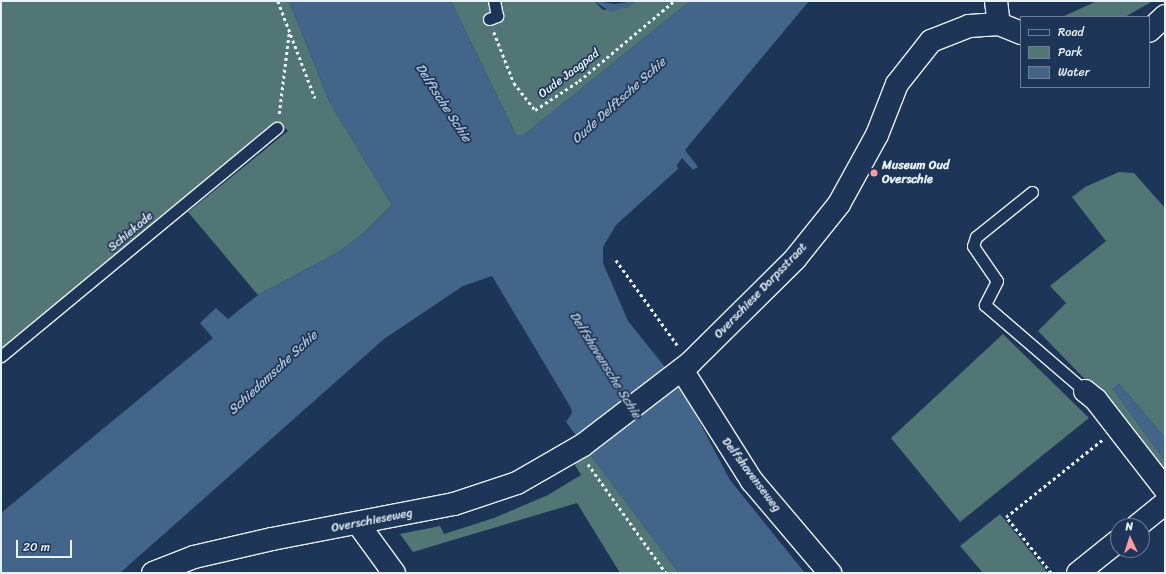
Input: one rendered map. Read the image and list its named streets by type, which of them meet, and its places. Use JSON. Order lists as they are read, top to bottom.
{
  "streets": {
    "street": ["Overschiese Dorpsstraat", "Delfshavenseweg", "Overschieseweg"],
    "lane": ["Schiekade"],
    "path": ["Oude Jaagpad"]
  },
  "crossings": [
    ["Overschiese Dorpsstraat", "Delfshavenseweg"],
    ["Overschiese Dorpsstraat", "Overschieseweg"]
  ],
  "water": [
    "Oude Delftsche Schie",
    "Delftsche Schie",
    "Delfshavensche Schie",
    "Schiedamsche Schie"
  ],
  "places": ["Museum Oud Overschie"],
  "legend": ["Road", "Park", "Water"],
  "scale_bar": "20 m",
  "north": "top"
}
